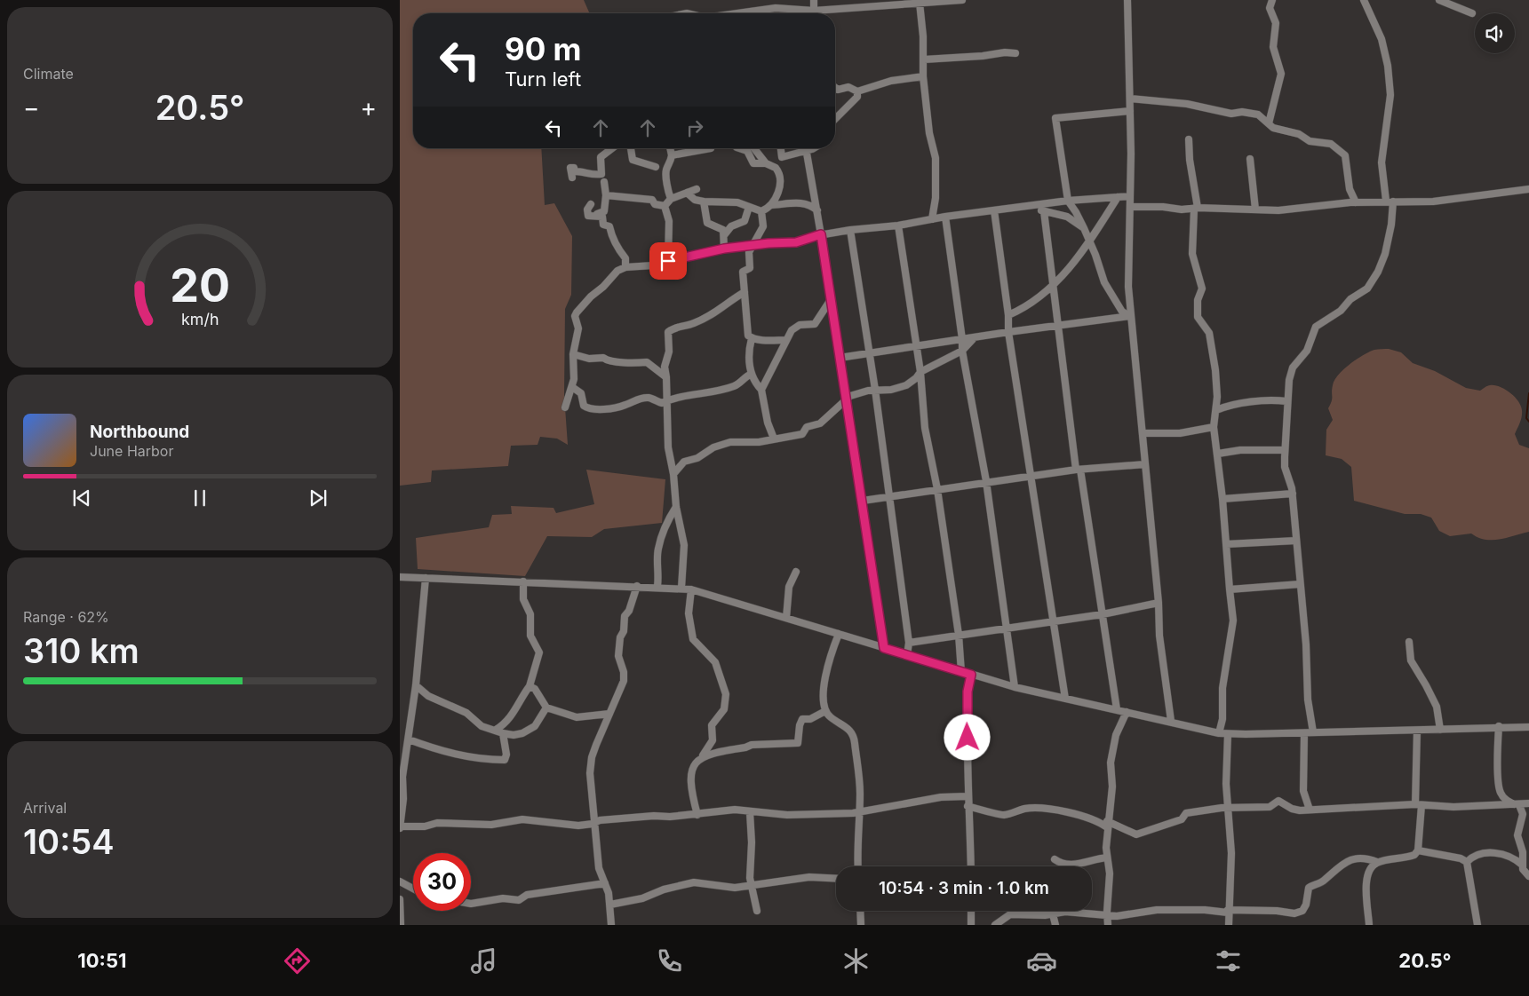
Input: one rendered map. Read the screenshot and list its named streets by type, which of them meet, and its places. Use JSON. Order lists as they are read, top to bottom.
{
  "page": {
    "tile": [
      "Climate",
      ["Range · 62%", "310 km"],
      ["Arrival", "10:54"]
    ],
    "turn": ["90 m", "Turn left"],
    "heat": ["−", "20.5°", "+"],
    "song": ["Northbound", "June Harbor"],
    "limit": "30",
    "trip": "10:54 · 3 min · 1.0 km",
    "tabs": ["10:51", "20.5°"],
    "gauge": ["20", "km/h"]
  }
}
